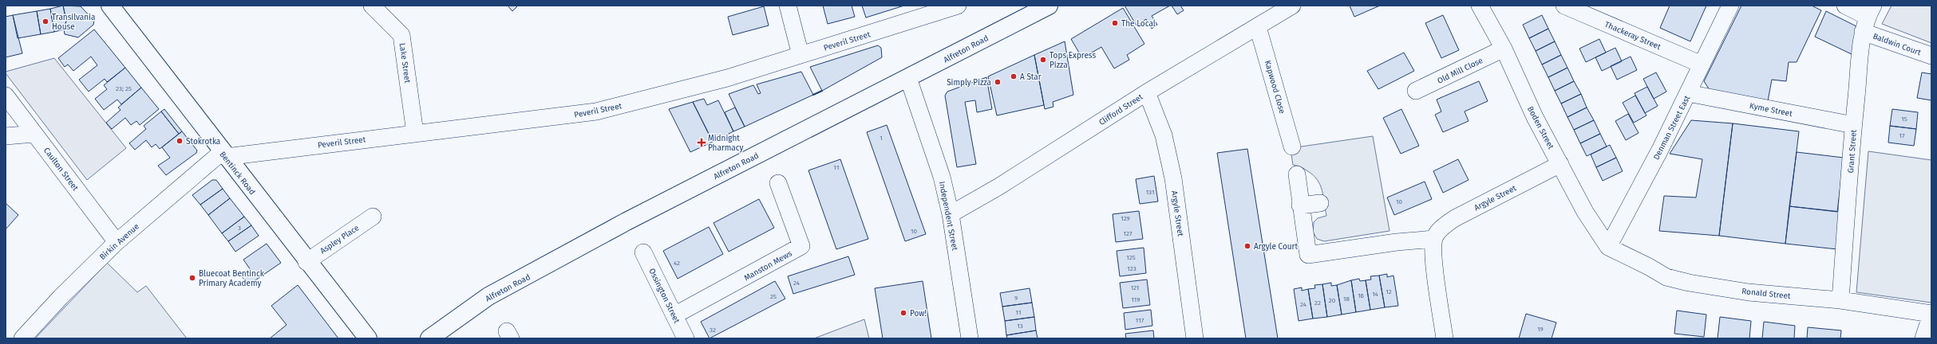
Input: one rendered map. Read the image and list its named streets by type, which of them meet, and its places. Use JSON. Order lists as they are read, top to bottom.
{
  "streets": {
    "main road": ["Alfreton Road", "Bentinck Road"],
    "street": [
      "Thackeray Street",
      "Peveril Street",
      "Baldwin Court",
      "Lake Street",
      "Old Mill Close",
      "Kapwood Close",
      "Clifford Street",
      "Kyme Street",
      "Boden Street",
      "Denman Street East",
      "Grant Street",
      "Caulton Street",
      "Argyle Street",
      "Independent Street",
      "Aspley Place",
      "Birkin Avenue",
      "Manston Mews",
      "Ronald Street",
      "Ossington Street"
    ]
  },
  "crossings": [
    ["Thackeray Street", "Denman Street East"],
    ["Peveril Street", "Lake Street"],
    ["Peveril Street", "Bentinck Road"],
    ["Peveril Street", "Birkin Avenue"],
    ["Baldwin Court", "Grant Street"],
    ["Alfreton Road", "Independent Street"],
    ["Old Mill Close", "Boden Street"],
    ["Kapwood Close", "Clifford Street"],
    ["Clifford Street", "Argyle Street"],
    ["Clifford Street", "Independent Street"],
    ["Kyme Street", "Denman Street East"],
    ["Kyme Street", "Grant Street"],
    ["Boden Street", "Denman Street East"],
    ["Boden Street", "Argyle Street"],
    ["Boden Street", "Ronald Street"],
    ["Denman Street East", "Ronald Street"],
    ["Grant Street", "Ronald Street"],
    ["Caulton Street", "Birkin Avenue"],
    ["Bentinck Road", "Aspley Place"],
    ["Bentinck Road", "Birkin Avenue"],
    ["Manston Mews", "Ossington Street"]
  ],
  "places": {
    "other": [
      "Transilvania House",
      "The Local",
      "Tops Express Pizza",
      "A Star",
      "Simply Pizza",
      "Stokrotka",
      "Argyle Court",
      "Bluecoat Bentinck Primary Academy",
      "Pow!"
    ],
    "health": ["Midnight Pharmacy"]
  },
  "house_numbers": [
    "23; 25",
    "15",
    "17",
    "1",
    "11",
    "131",
    "10",
    "129",
    "3",
    "10",
    "127",
    "125",
    "42",
    "123",
    "24",
    "121",
    "12",
    "14",
    "16",
    "25",
    "9",
    "18",
    "119",
    "20",
    "22",
    "24",
    "11",
    "117",
    "13",
    "19",
    "32"
  ]
}
